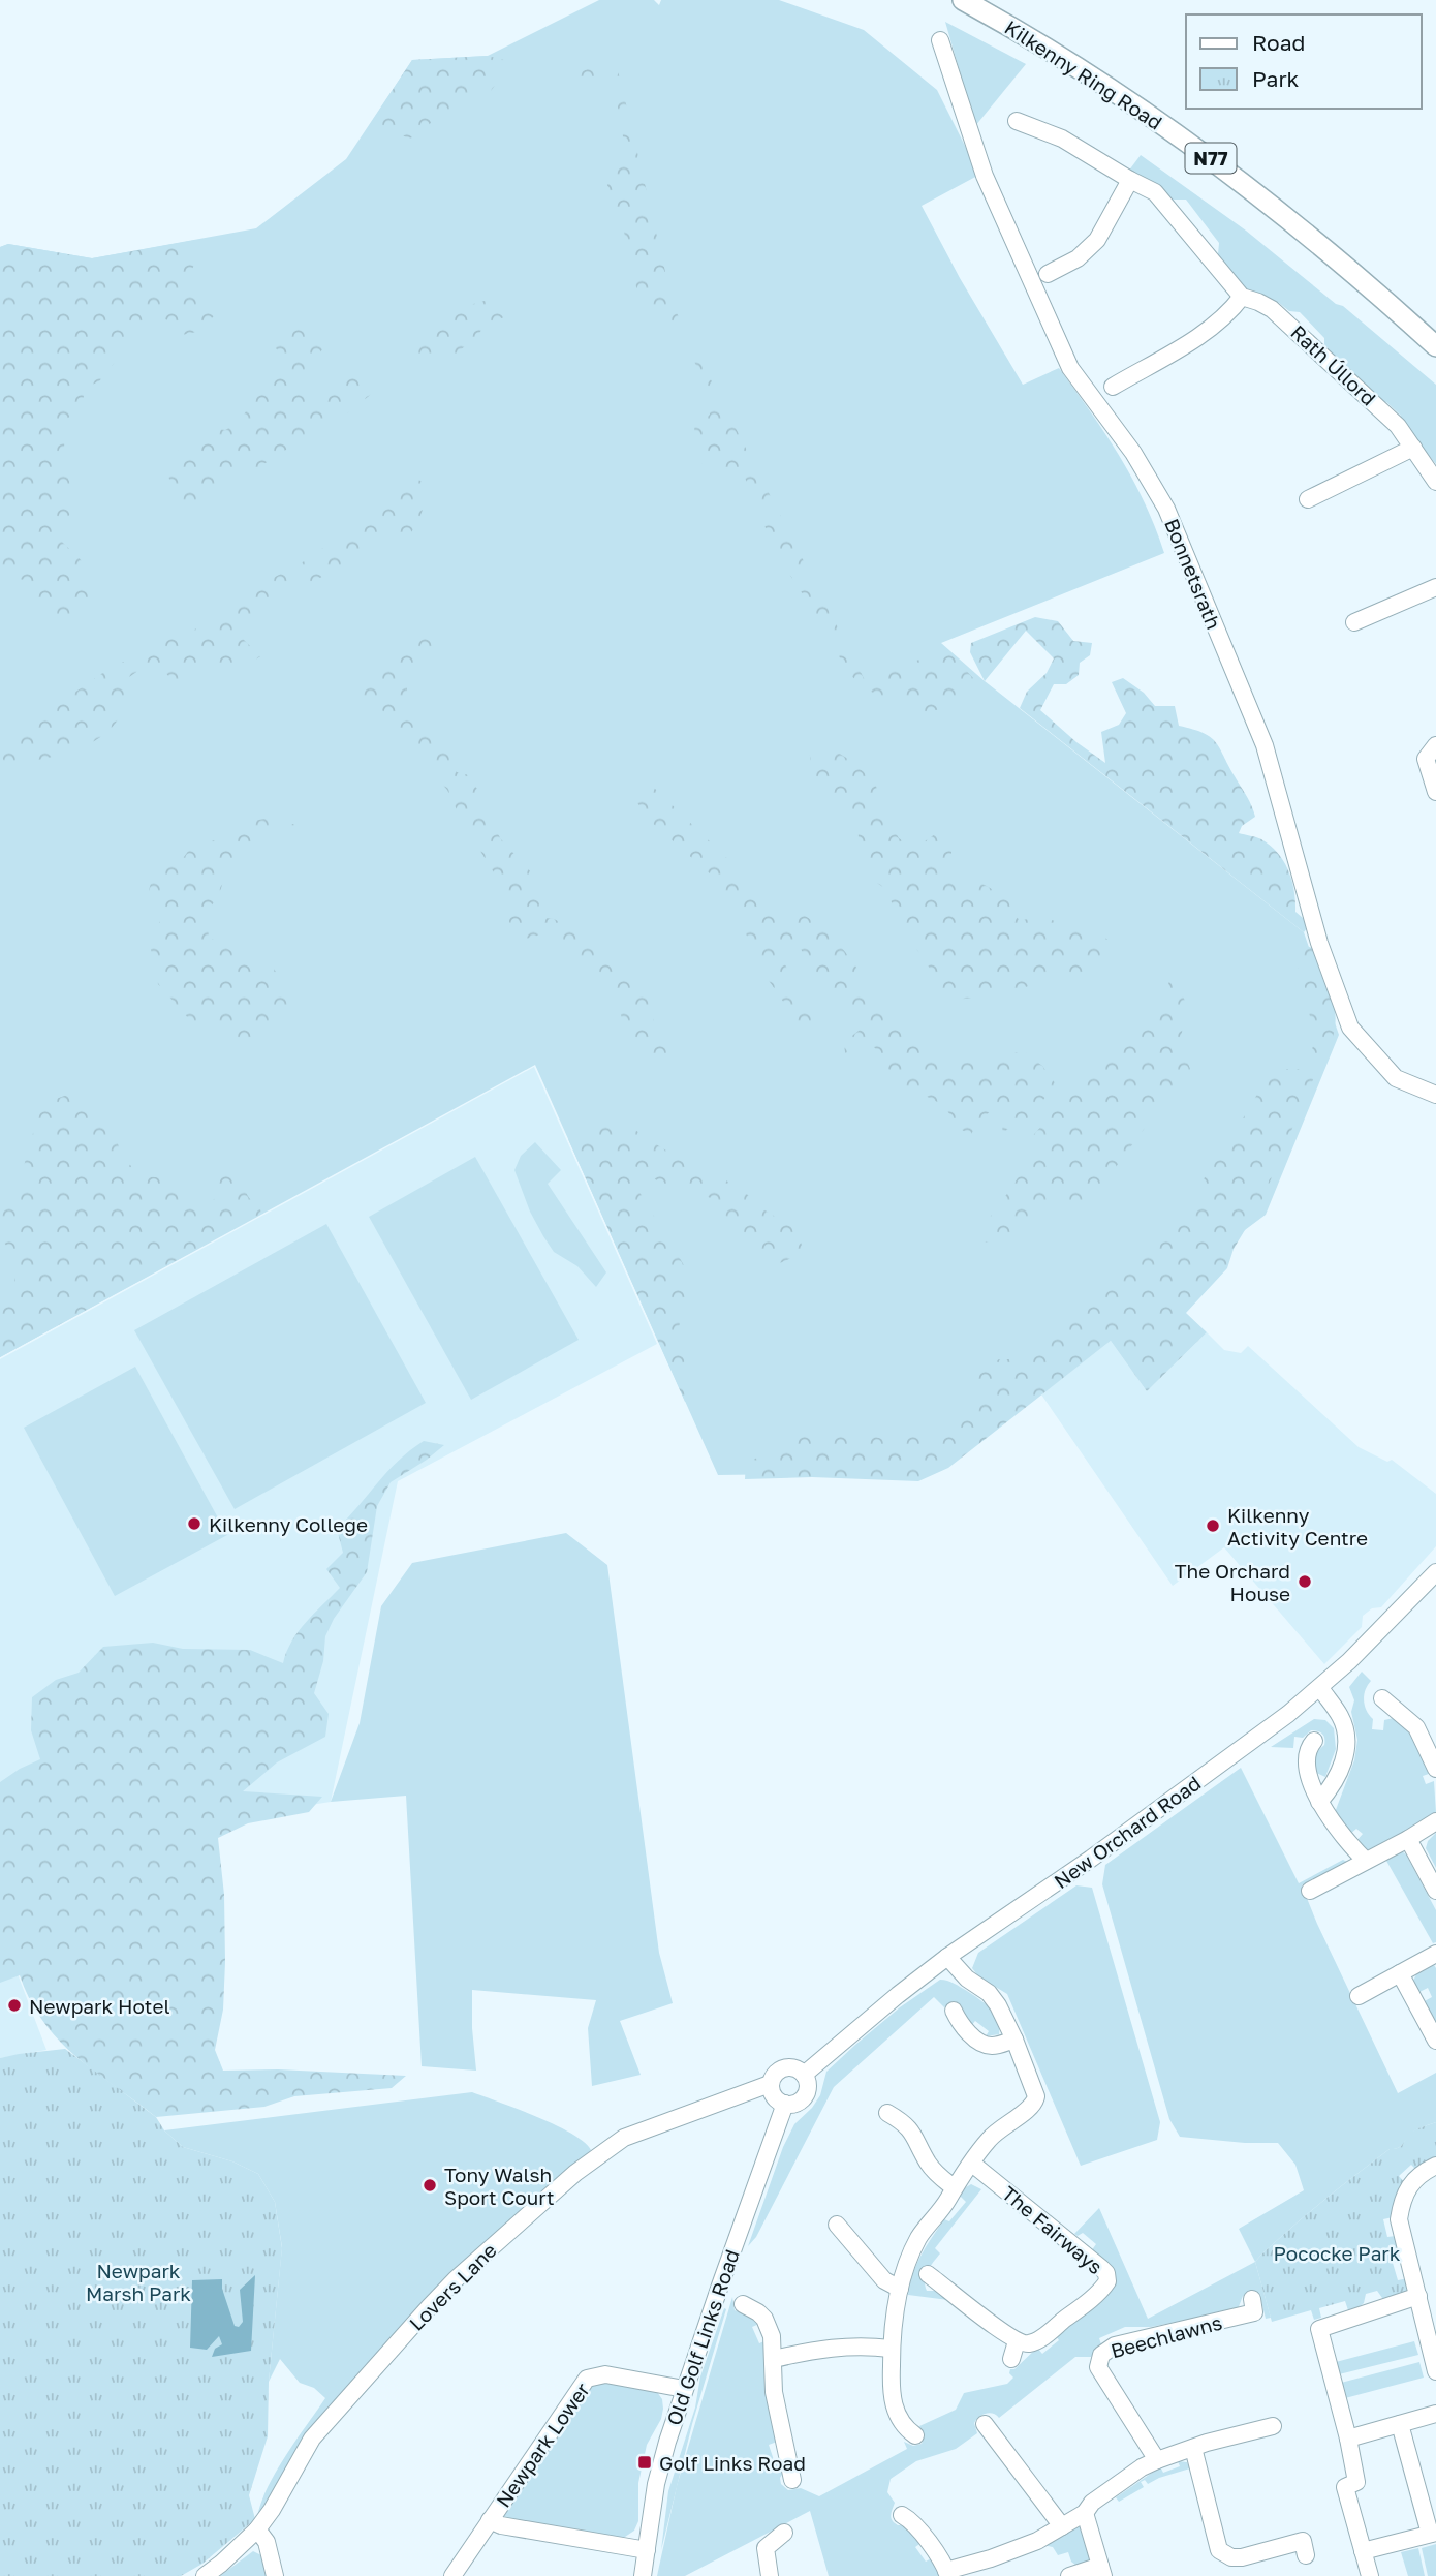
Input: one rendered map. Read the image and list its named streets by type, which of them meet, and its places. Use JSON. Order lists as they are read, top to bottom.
{
  "streets": {
    "main road": ["Kilkenny Ring Road", "N77"],
    "street": [
      "Rath Úllord",
      "Bonnetsrath",
      "New Orchard Road",
      "The Fairways",
      "Lovers Lane",
      "Beechlawns",
      "Old Golf Links Road",
      "Newpark Lower"
    ]
  },
  "crossings": [
    ["New Orchard Road", "Lovers Lane"],
    ["New Orchard Road", "Old Golf Links Road"],
    ["Lovers Lane", "Old Golf Links Road"],
    ["Old Golf Links Road", "Newpark Lower"]
  ],
  "parks": ["Pococke Park", "Newpark Marsh Park"],
  "places": {
    "other": [
      "Kilkenny College",
      "Kilkenny Activity Centre",
      "The Orchard House",
      "Newpark Hotel",
      "Tony Walsh Sport Court"
    ],
    "transit": ["Golf Links Road"]
  },
  "legend": ["Road", "Park"]
}
